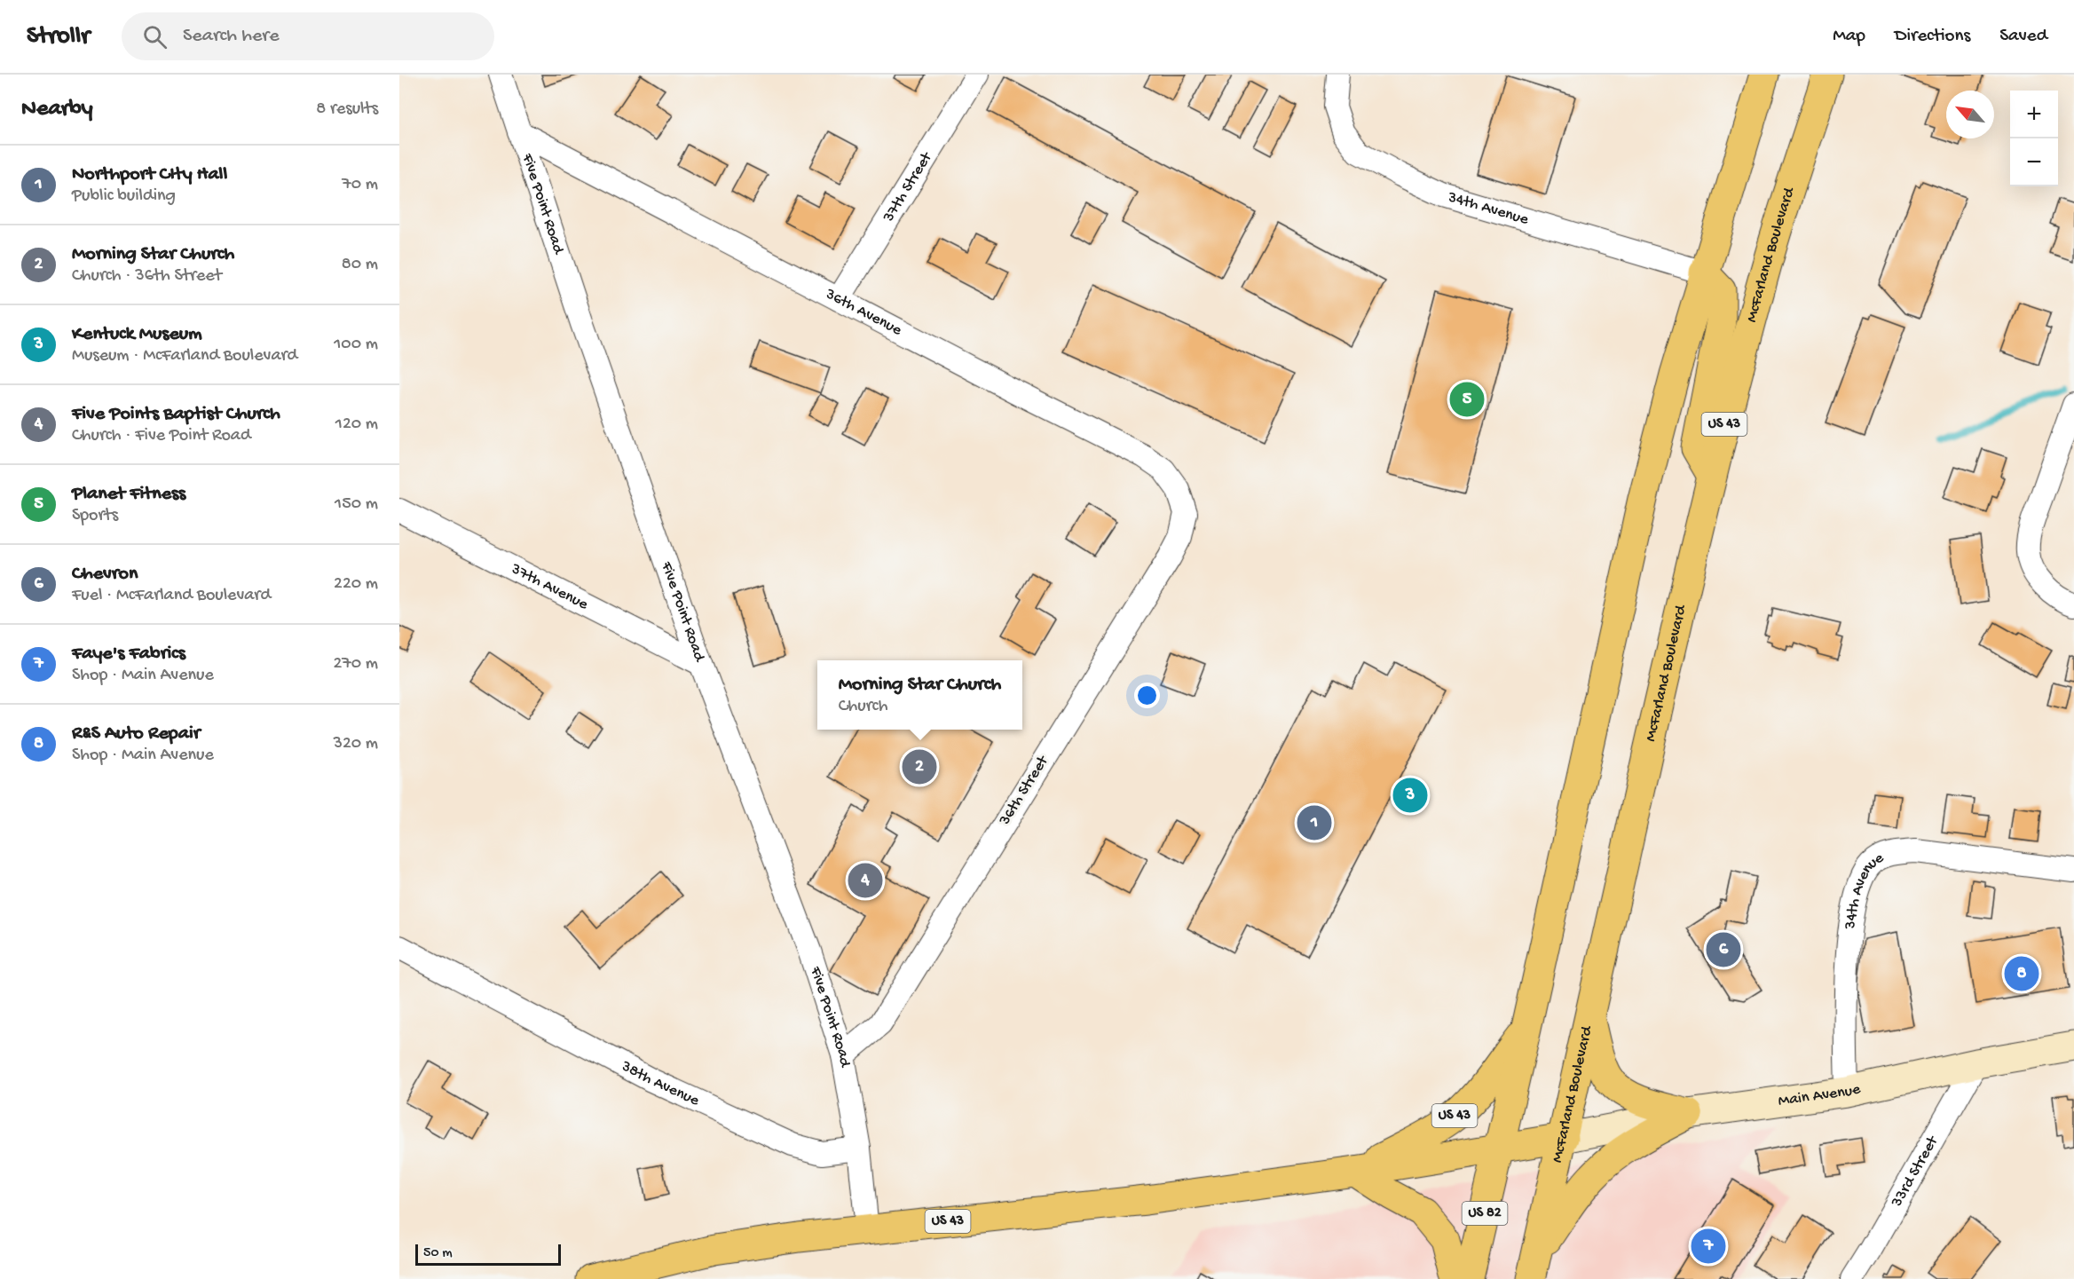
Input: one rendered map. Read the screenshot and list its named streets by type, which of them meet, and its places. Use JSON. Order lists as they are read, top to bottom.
{
  "streets": {
    "highway": ["McFarland Boulevard", "US 43", "US 82"],
    "main road": ["Main Avenue"],
    "street": [
      "37th Street",
      "Five Point Road",
      "34th Avenue",
      "36th Avenue",
      "37th Avenue",
      "36th Street",
      "38th Avenue",
      "33rd Street"
    ]
  },
  "crossings": [
    ["37th Street", "36th Avenue"],
    ["Five Point Road", "36th Avenue"],
    ["Five Point Road", "37th Avenue"],
    ["Five Point Road", "36th Street"],
    ["Five Point Road", "38th Avenue"],
    ["34th Avenue", "US 43"],
    ["34th Avenue", "Main Avenue"],
    ["McFarland Boulevard", "US 43"],
    ["McFarland Boulevard", "Main Avenue"],
    ["36th Avenue", "36th Street"],
    ["US 43", "Main Avenue"],
    ["US 43", "US 82"],
    ["Main Avenue", "33rd Street"]
  ],
  "scale_bar": "50 m",
  "north": "top left",
  "page": {
    "header": "Strollr",
    "search": "Search here",
    "nav": ["Map", "Directions", "Saved"],
    "heading": ["Nearby", "8 results"],
    "map_buttons": ["+", "−"],
    "list": [
      {
        "mark": "1",
        "name": "Northport CIty Hall",
        "note": "Public building",
        "value": "70 m"
      },
      {
        "mark": "2",
        "name": "Morning Star Church",
        "note": "Church · 36th Street",
        "value": "80 m"
      },
      {
        "mark": "3",
        "name": "Kentuck Museum",
        "note": "Museum · McFarland Boulevard",
        "value": "100 m"
      },
      {
        "mark": "4",
        "name": "Five Points Baptist Church",
        "note": "Church · Five Point Road",
        "value": "120 m"
      },
      {
        "mark": "5",
        "name": "Planet Fitness",
        "note": "Sports",
        "value": "150 m"
      },
      {
        "mark": "6",
        "name": "Chevron",
        "note": "Fuel · McFarland Boulevard",
        "value": "220 m"
      },
      {
        "mark": "7",
        "name": "Faye's Fabrics",
        "note": "Shop · Main Avenue",
        "value": "270 m"
      },
      {
        "mark": "8",
        "name": "R&S Auto Repair",
        "note": "Shop · Main Avenue",
        "value": "320 m"
      }
    ],
    "pins": [
      "5",
      "2",
      "3",
      "1",
      "4",
      "6",
      "8",
      "7"
    ],
    "popup": ["Morning Star Church", "Church"],
    "scale": "50 m"
  }
}
